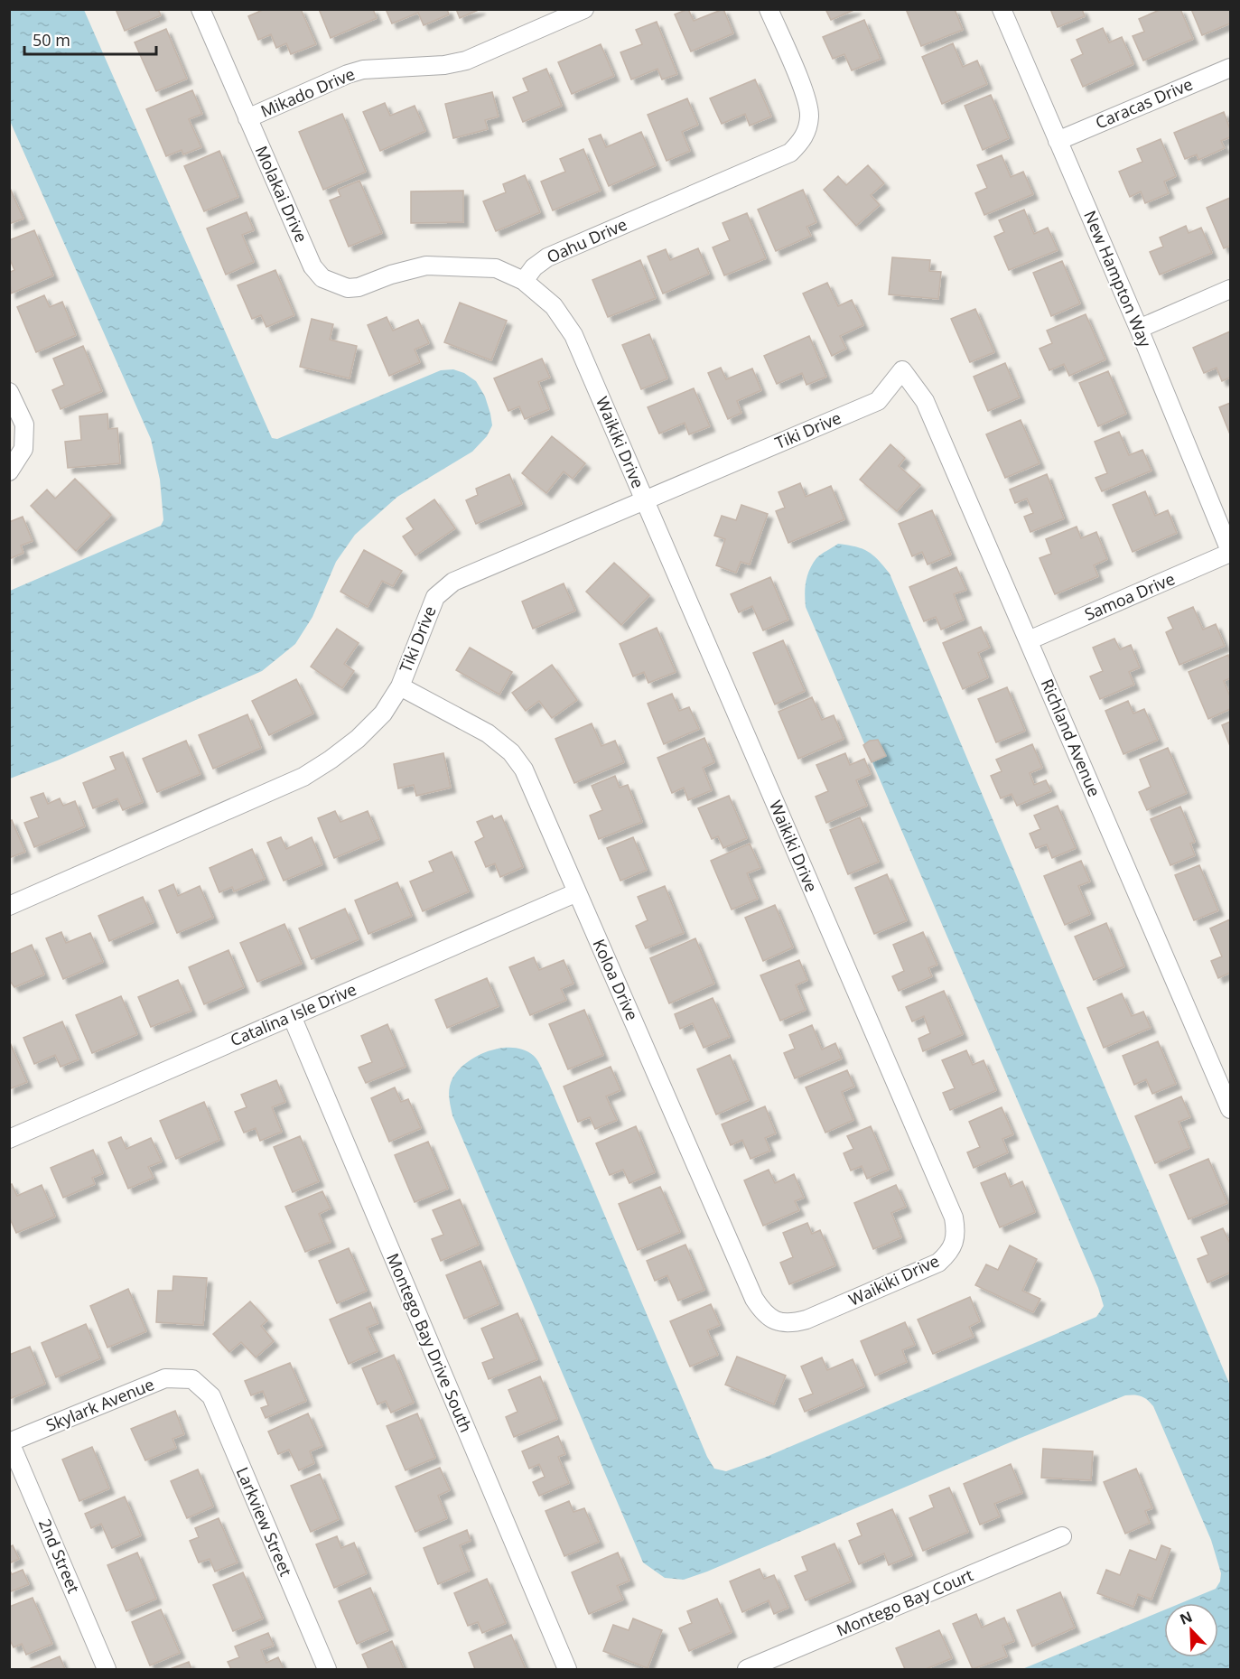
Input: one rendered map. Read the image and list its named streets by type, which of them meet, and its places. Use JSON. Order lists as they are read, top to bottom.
{
  "streets": {
    "street": [
      "Mikado Drive",
      "Caracas Drive",
      "Molakai Drive",
      "Oahu Drive",
      "New Hampton Way",
      "Tiki Drive",
      "Waikiki Drive",
      "Samoa Drive",
      "Richland Avenue",
      "Koloa Drive",
      "Catalina Isle Drive",
      "Montego Bay Drive South",
      "Skylark Avenue",
      "Larkview Street",
      "2nd Street",
      "Montego Bay Court"
    ]
  },
  "crossings": [
    ["Mikado Drive", "Molakai Drive"],
    ["Caracas Drive", "New Hampton Way"],
    ["Molakai Drive", "Oahu Drive"],
    ["Molakai Drive", "Waikiki Drive"],
    ["Oahu Drive", "Waikiki Drive"],
    ["New Hampton Way", "Samoa Drive"],
    ["Tiki Drive", "Waikiki Drive"],
    ["Tiki Drive", "Richland Avenue"],
    ["Tiki Drive", "Koloa Drive"],
    ["Waikiki Drive", "Koloa Drive"],
    ["Samoa Drive", "Richland Avenue"],
    ["Koloa Drive", "Catalina Isle Drive"],
    ["Catalina Isle Drive", "Montego Bay Drive South"],
    ["Skylark Avenue", "Larkview Street"],
    ["Skylark Avenue", "2nd Street"]
  ],
  "scale_bar": "50 m",
  "north": "top left"
}
